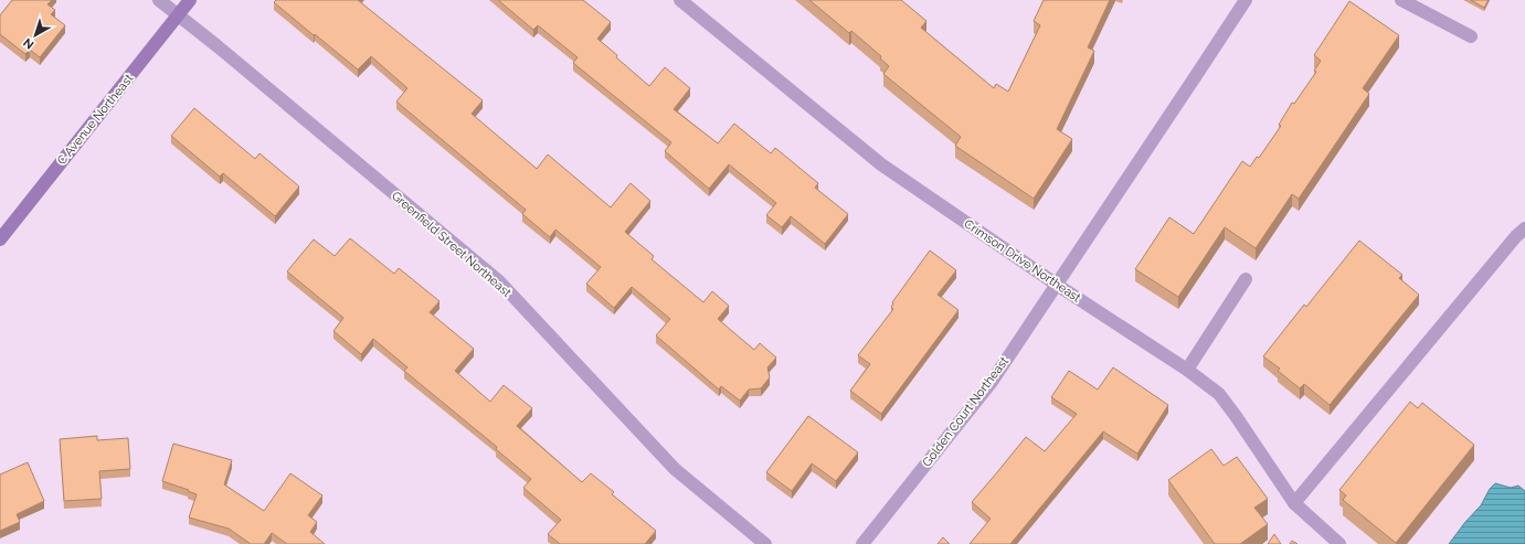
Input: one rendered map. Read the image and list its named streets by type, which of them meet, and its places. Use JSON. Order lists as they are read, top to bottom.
{
  "streets": {
    "main road": ["C Avenue Northeast"],
    "street": ["Greenfield Street Northeast", "Crimson Drive Northeast", "Golden Court Northeast"]
  },
  "crossings": [
    ["C Avenue Northeast", "Greenfield Street Northeast"],
    ["Crimson Drive Northeast", "Golden Court Northeast"]
  ],
  "north": "bottom left"
}
